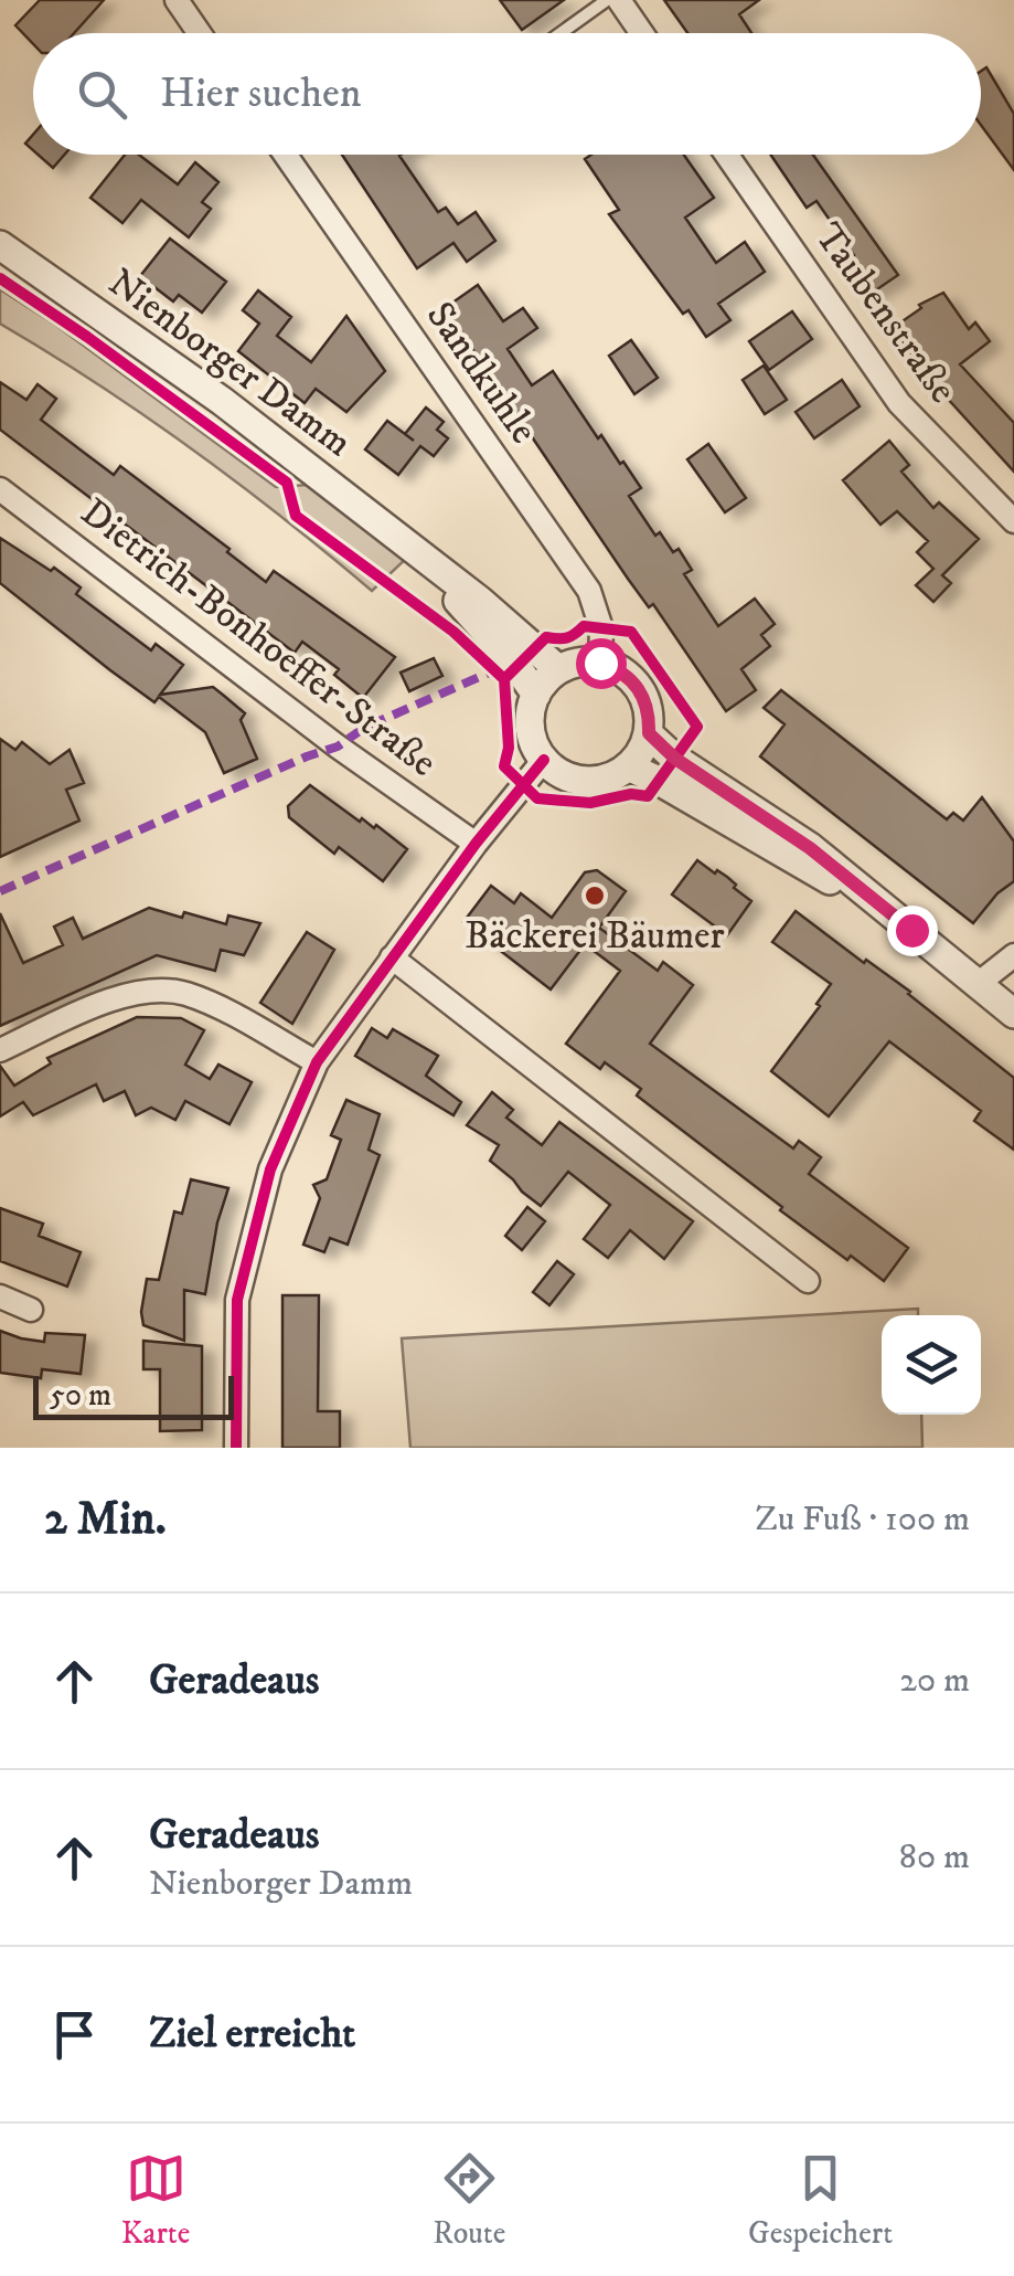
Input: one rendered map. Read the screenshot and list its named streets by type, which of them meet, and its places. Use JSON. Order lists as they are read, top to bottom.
{
  "streets": {
    "street": [
      "Taubenstraße",
      "Nienborger Damm",
      "Sandkuhle",
      "Dietrich-Bonhoeffer-Straße"
    ]
  },
  "crossings": [
    ["Nienborger Damm", "Sandkuhle"]
  ],
  "places": ["Bäckerei Bäumer"],
  "scale_bar": "50 m",
  "page": {
    "search": "Hier suchen",
    "scale": "50 m",
    "heading": ["2 Min.", "Zu Fuß · 100 m"],
    "list": [
      ["Geradeaus", "20 m"],
      ["Geradeaus", "Nienborger Damm", "80 m"],
      "Ziel erreicht"
    ],
    "nav": ["Karte", "Route", "Gespeichert"]
  }
}
